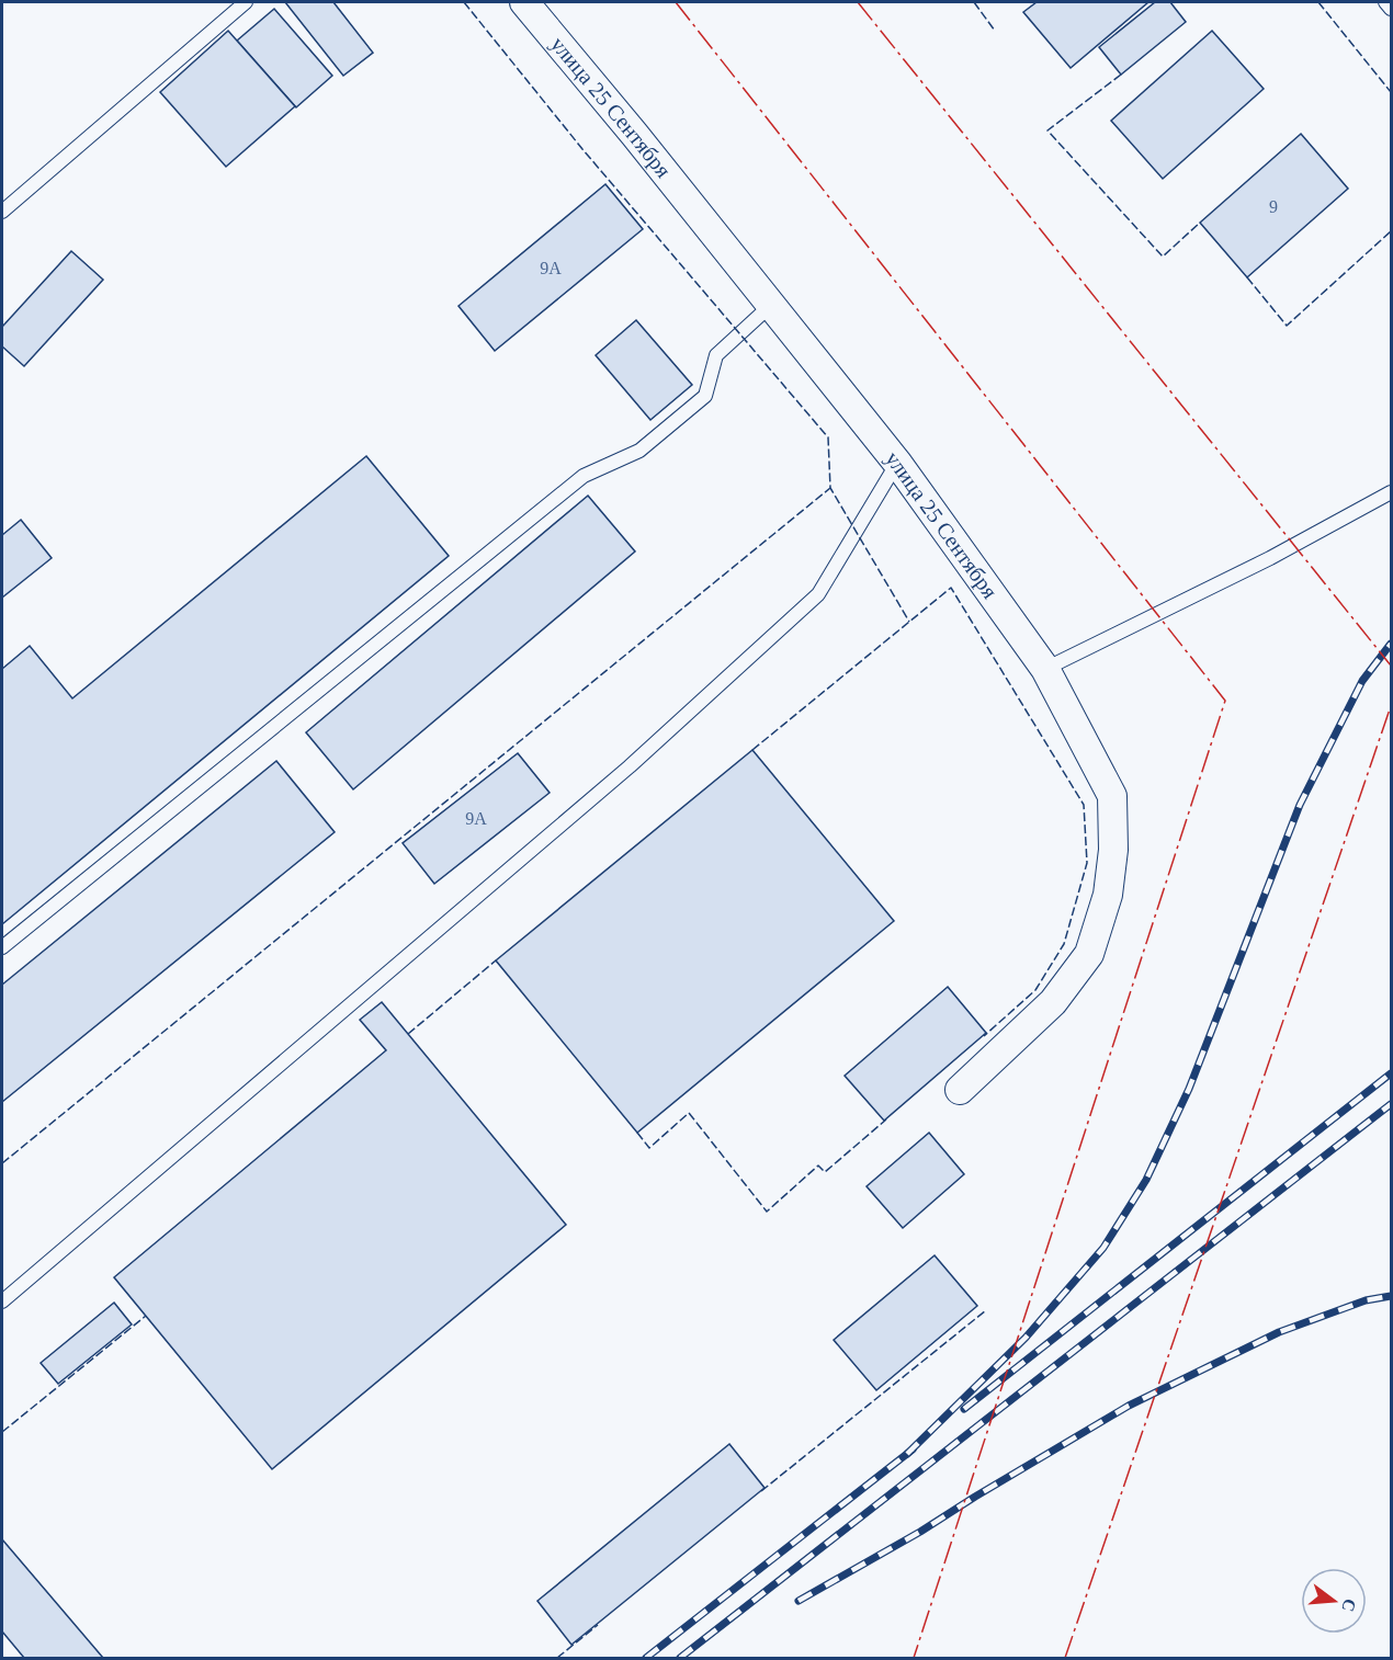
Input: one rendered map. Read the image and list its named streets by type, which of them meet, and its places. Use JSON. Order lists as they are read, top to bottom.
{
  "streets": {
    "street": ["улица 25 Сентября"]
  },
  "house_numbers": ["9", "9А", "9А"],
  "north": "right"
}
